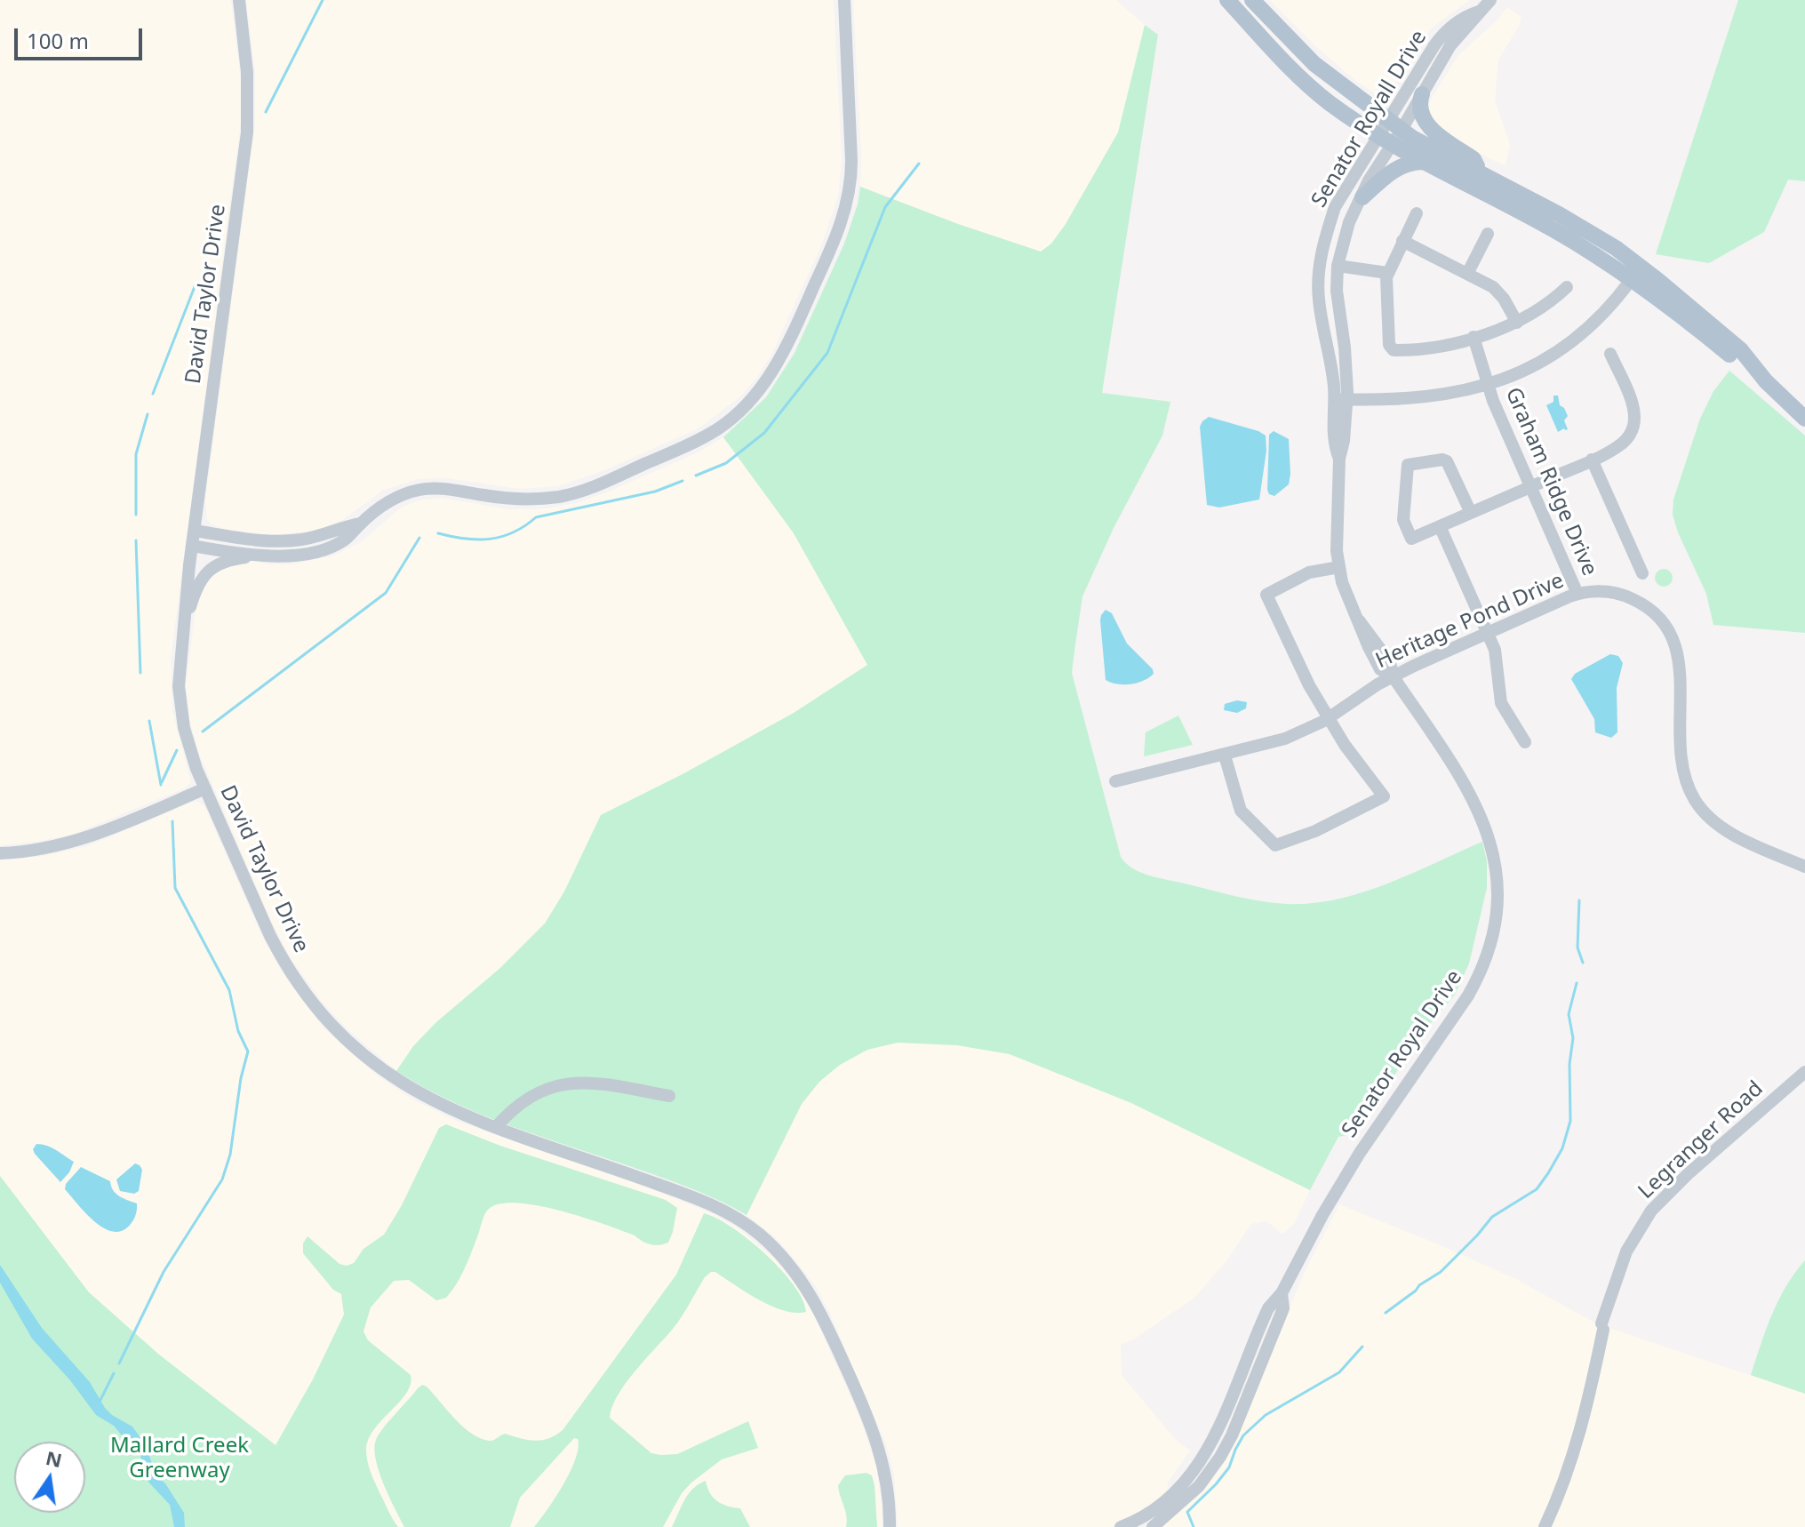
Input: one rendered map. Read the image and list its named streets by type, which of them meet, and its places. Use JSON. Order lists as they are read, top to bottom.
{
  "streets": {
    "street": [
      "Senator Royall Drive",
      "David Taylor Drive",
      "Graham Ridge Drive",
      "Heritage Pond Drive",
      "Senator Royal Drive",
      "Legranger Road"
    ]
  },
  "crossings": [
    ["Senator Royall Drive", "Senator Royal Drive"],
    ["Graham Ridge Drive", "Heritage Pond Drive"],
    ["Heritage Pond Drive", "Senator Royal Drive"]
  ],
  "parks": ["Mallard Creek Greenway"],
  "scale_bar": "100 m",
  "north": "top"
}
